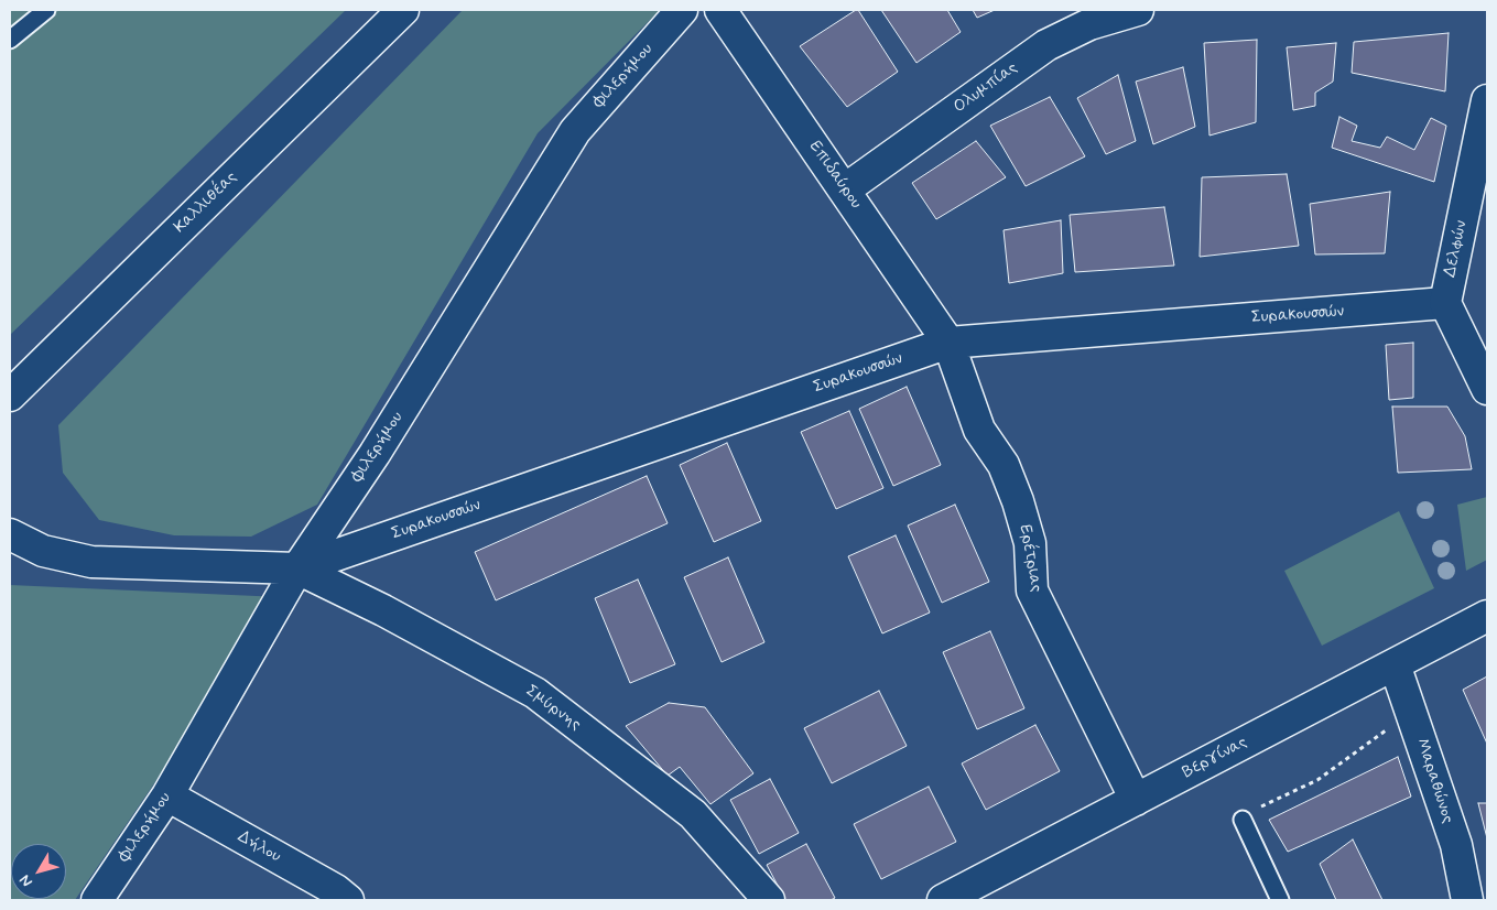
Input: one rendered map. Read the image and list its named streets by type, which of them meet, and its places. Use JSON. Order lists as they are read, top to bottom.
{
  "streets": {
    "street": [
      "Φιλερήμου",
      "Ολυμπίας",
      "Επιδαύρου",
      "Καλλιθέας",
      "Δελφών",
      "Συρακουσσών",
      "Ερέτριας",
      "Σμύρνης",
      "Βεργίνας",
      "Μαραθώνος",
      "Δήλου"
    ]
  },
  "crossings": [
    ["Φιλερήμου", "Συρακουσσών"],
    ["Φιλερήμου", "Σμύρνης"],
    ["Φιλερήμου", "Δήλου"],
    ["Ολυμπίας", "Επιδαύρου"],
    ["Επιδαύρου", "Συρακουσσών"],
    ["Επιδαύρου", "Ερέτριας"],
    ["Δελφών", "Συρακουσσών"],
    ["Συρακουσσών", "Ερέτριας"],
    ["Συρακουσσών", "Σμύρνης"],
    ["Ερέτριας", "Βεργίνας"],
    ["Βεργίνας", "Μαραθώνος"]
  ],
  "north": "bottom left"
}
